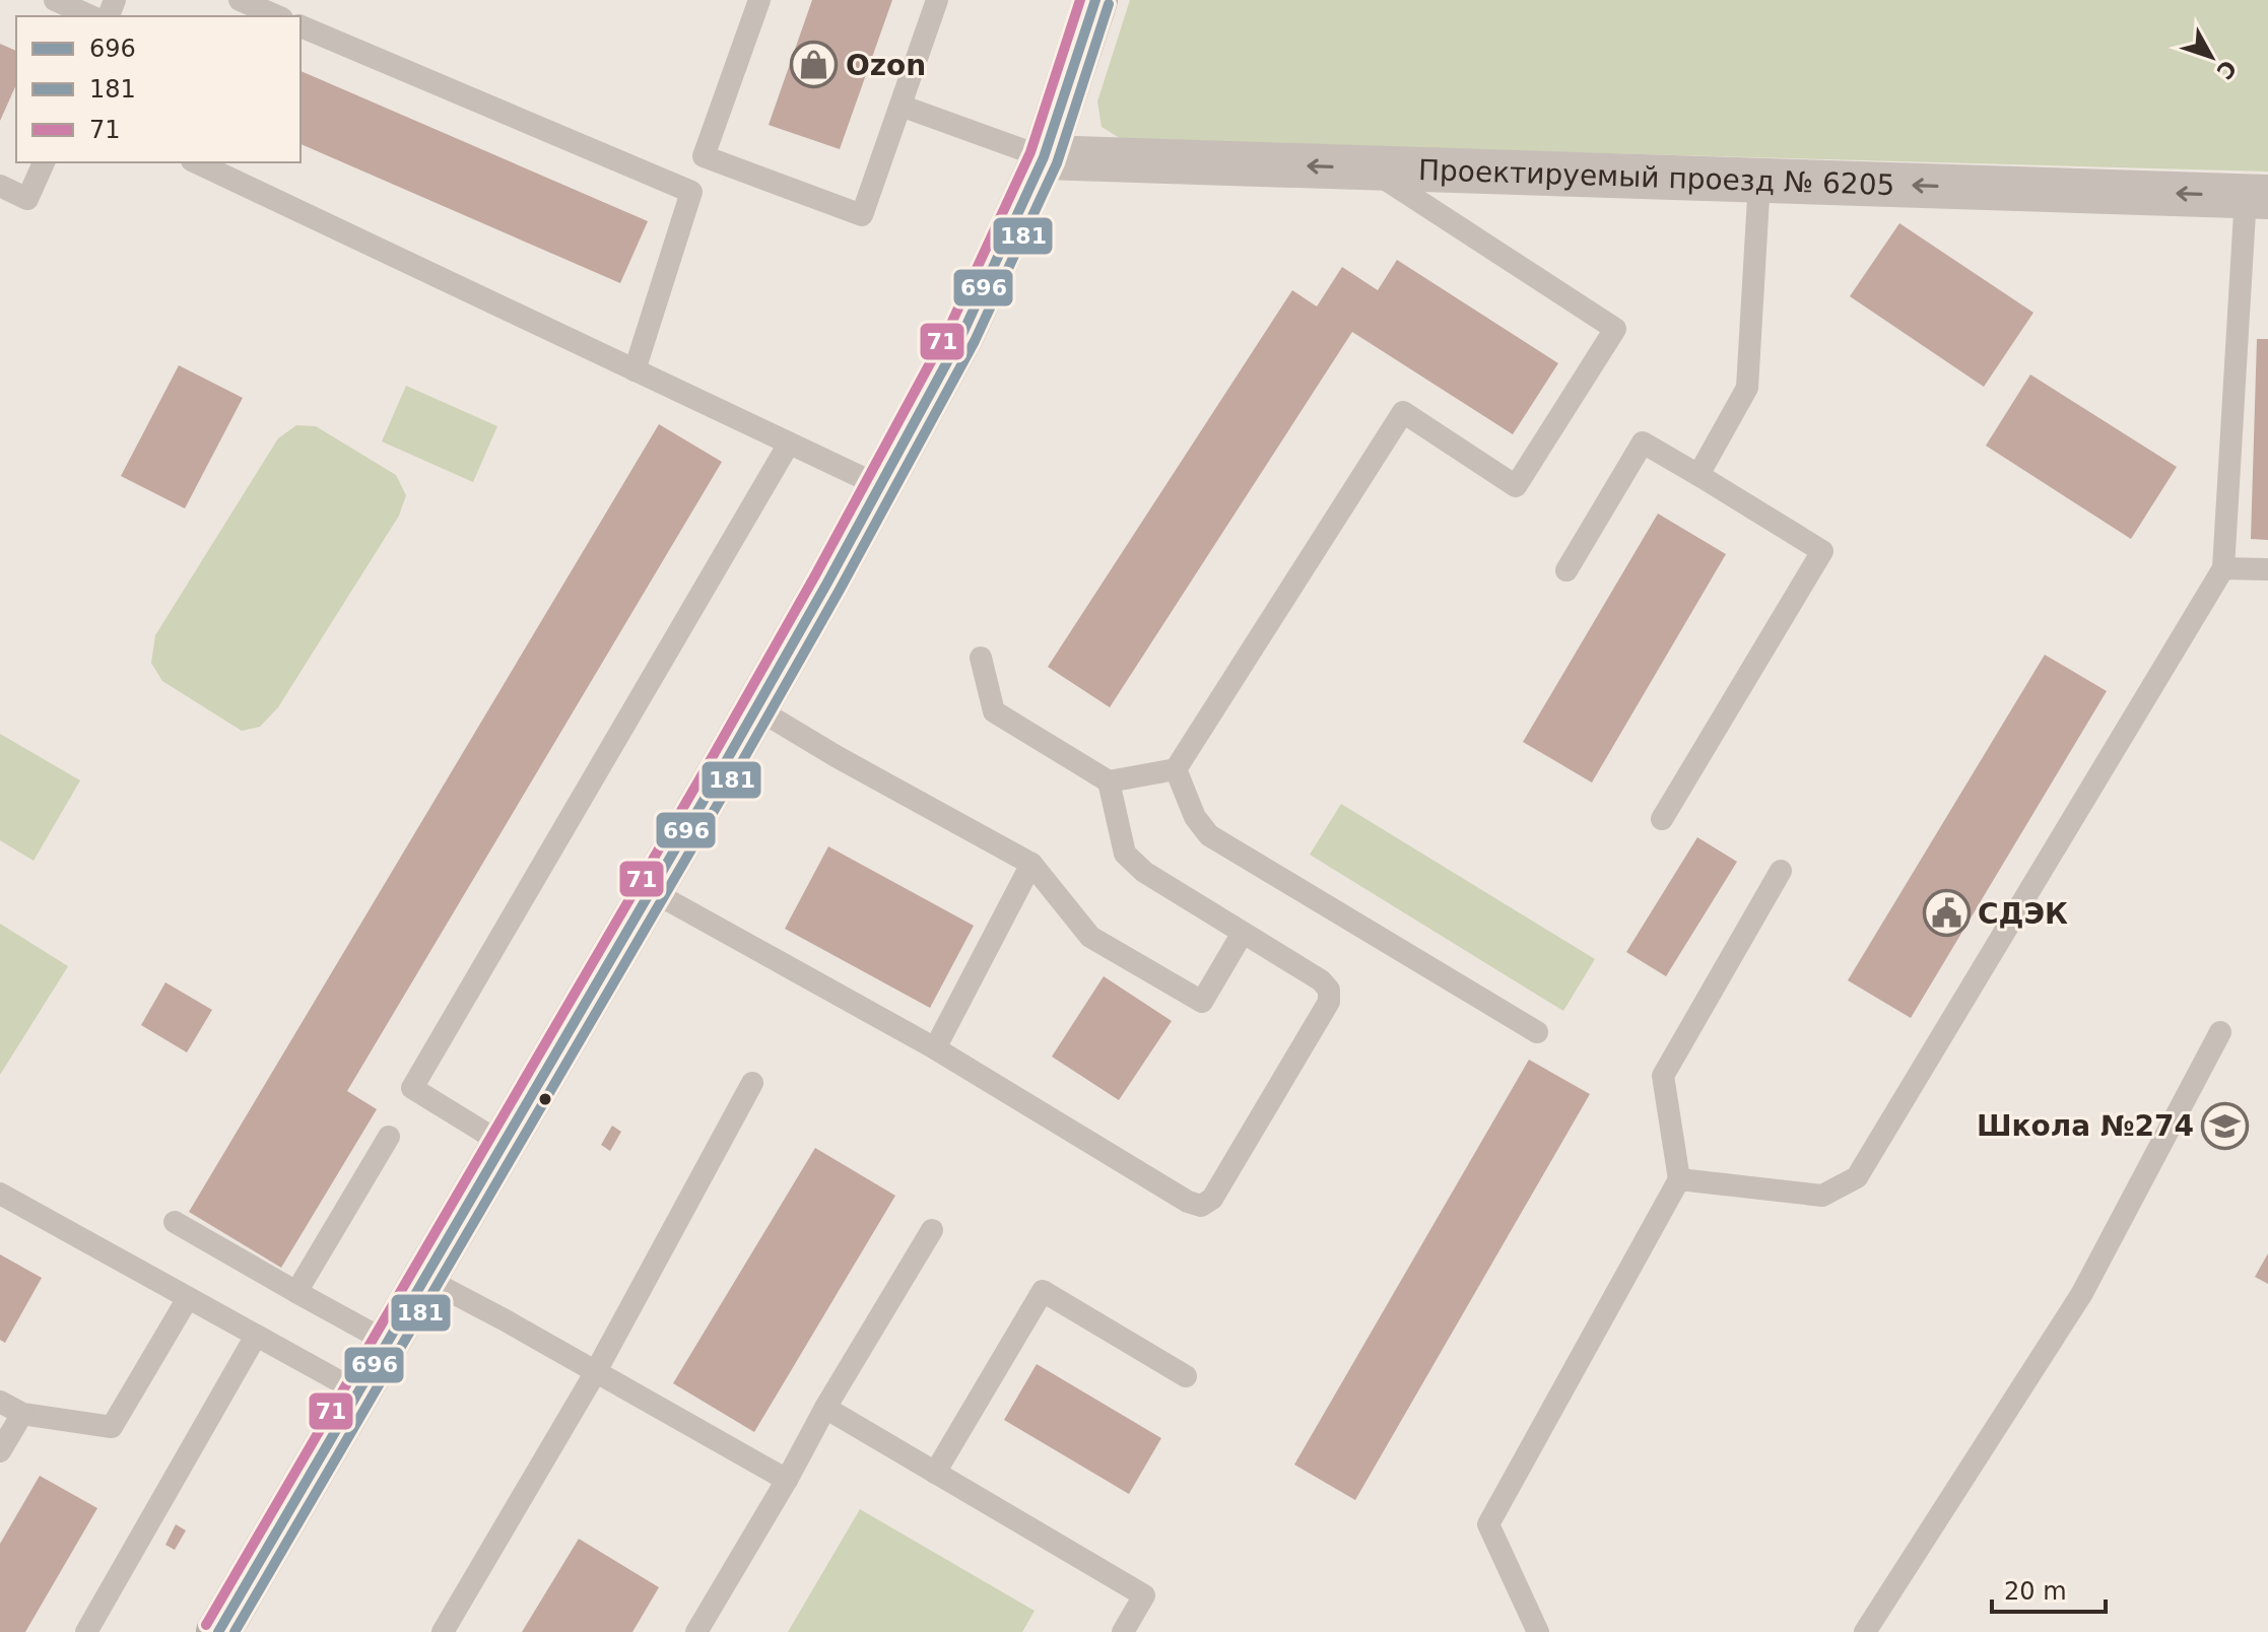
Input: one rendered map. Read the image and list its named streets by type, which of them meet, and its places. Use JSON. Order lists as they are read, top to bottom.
{
  "streets": {
    "street": ["Проектируемый проезд № 6205"]
  },
  "one_way": ["Проектируемый проезд № 6205"],
  "places": {
    "shop": ["Ozon"],
    "public building": ["СДЭК"],
    "school or university": ["Школа №274"]
  },
  "lines": ["transit line 696", "transit line 71", "transit line 181"],
  "legend": ["696", "181", "71"],
  "scale_bar": "20 m",
  "north": "bottom right"
}
